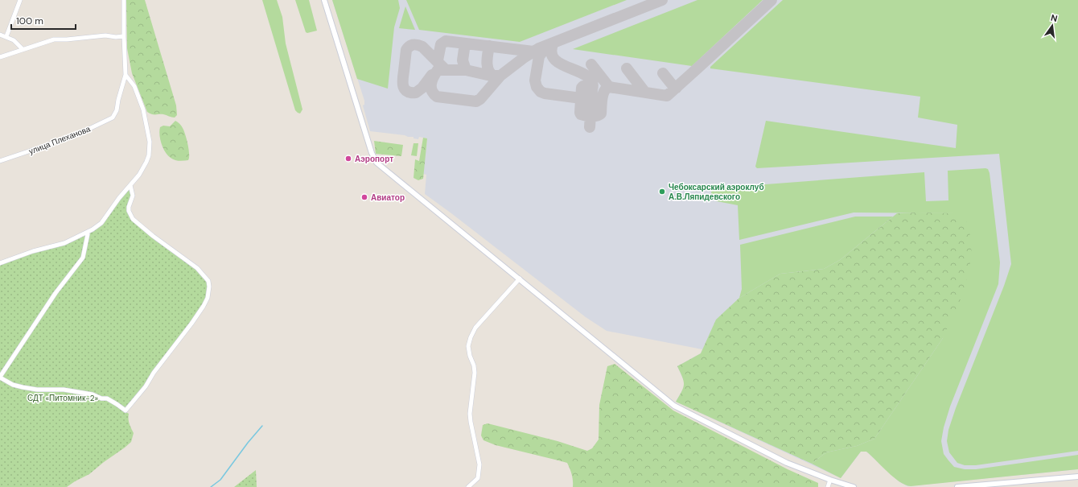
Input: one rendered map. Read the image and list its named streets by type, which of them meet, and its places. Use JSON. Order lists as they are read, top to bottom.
{
  "streets": {
    "street": ["улица Плеханова"]
  },
  "parks": ["СДТ «Питомник-2»"],
  "places": ["Аэропорт", "Чебоксарский аэроклуб А.В.Ляпидевского", "Авиатор"],
  "scale_bar": "100 m",
  "north": "top"
}
